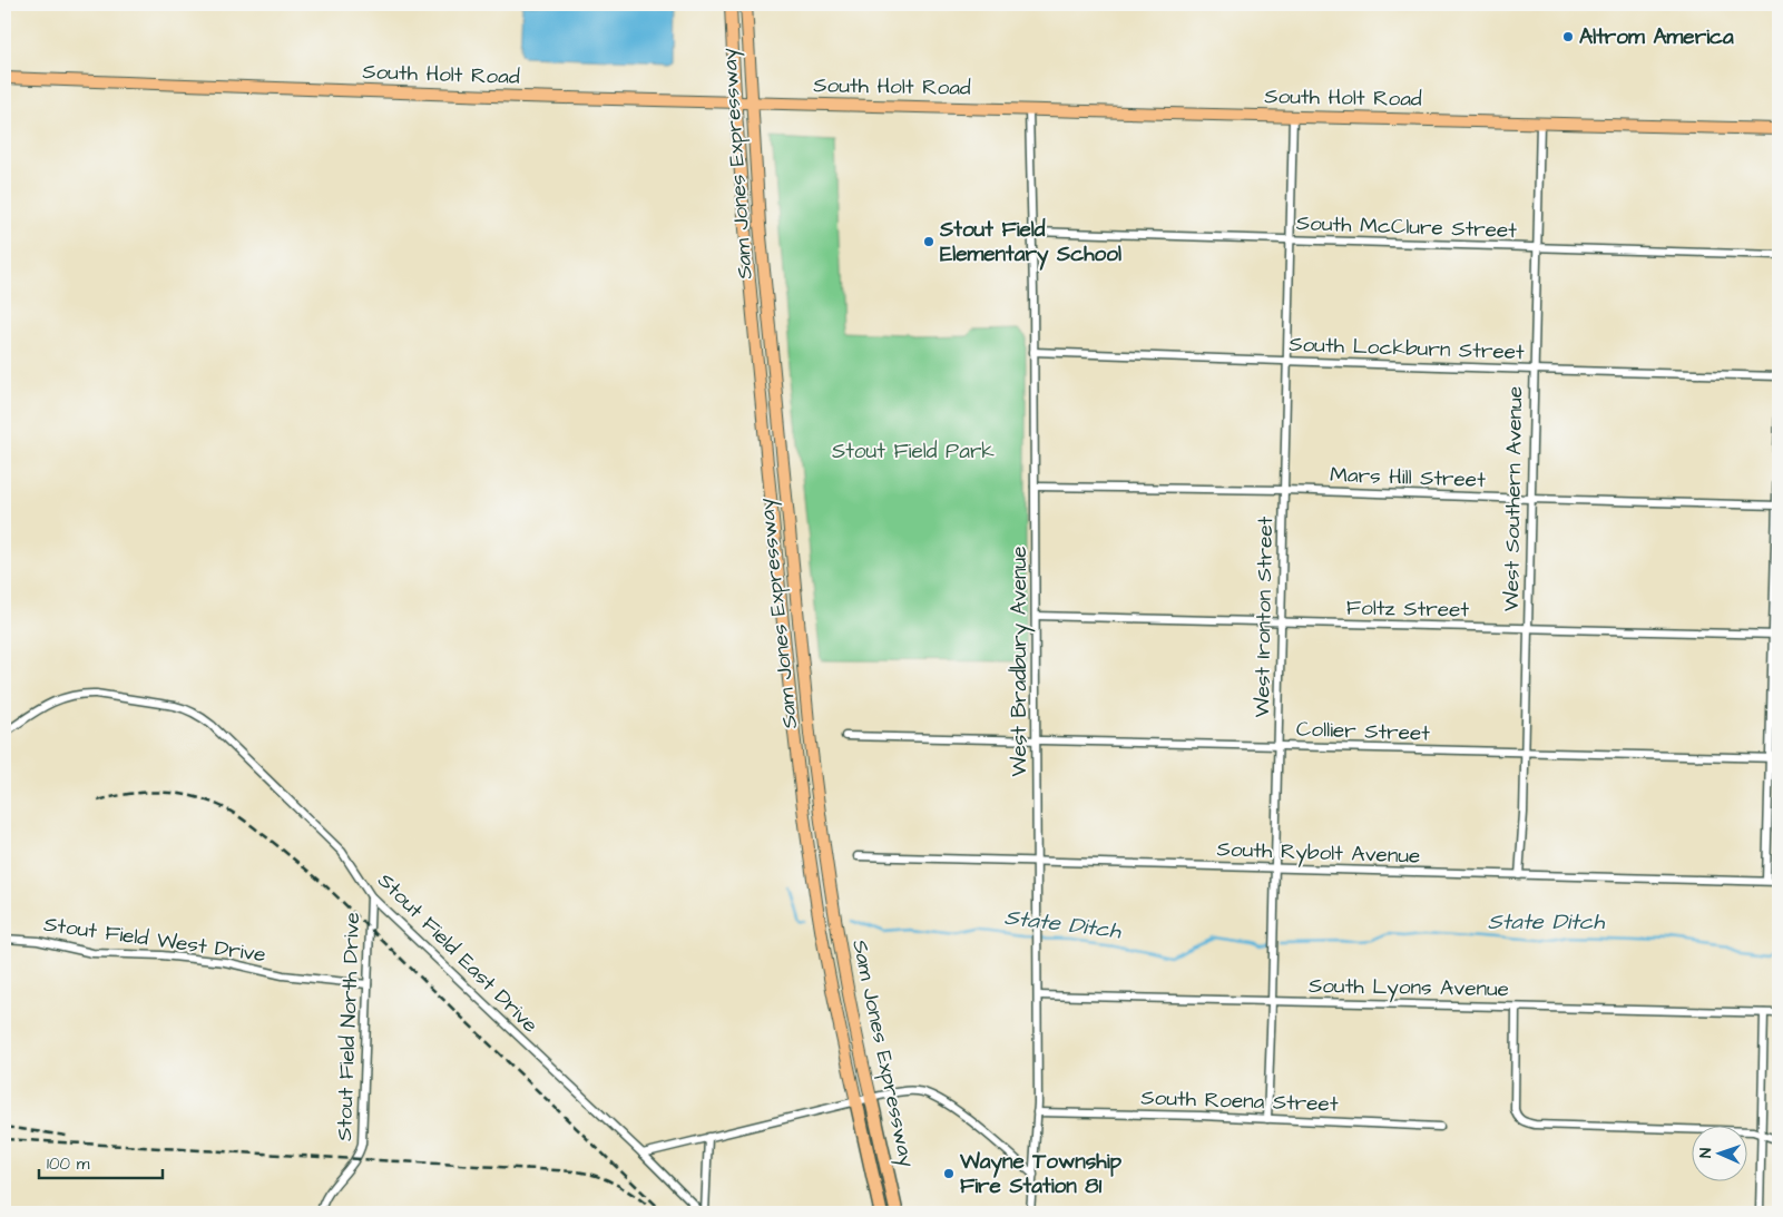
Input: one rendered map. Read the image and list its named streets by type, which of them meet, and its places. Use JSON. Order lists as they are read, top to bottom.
{
  "streets": {
    "highway": ["Sam Jones Expressway"],
    "main road": ["South Holt Road"],
    "street": [
      "South McClure Street",
      "South Lockburn Street",
      "Mars Hill Street",
      "West Southern Avenue",
      "Foltz Street",
      "West Ironton Street",
      "West Bradbury Avenue",
      "Collier Street",
      "South Rybolt Avenue",
      "Stout Field West Drive",
      "Stout Field East Drive",
      "South Lyons Avenue",
      "Stout Field North Drive",
      "South Roena Street"
    ]
  },
  "crossings": [
    ["South Holt Road", "Sam Jones Expressway"],
    ["South Holt Road", "West Southern Avenue"],
    ["South Holt Road", "West Ironton Street"],
    ["South Holt Road", "West Bradbury Avenue"],
    ["South McClure Street", "West Southern Avenue"],
    ["South McClure Street", "West Ironton Street"],
    ["South McClure Street", "West Bradbury Avenue"],
    ["South Lockburn Street", "West Southern Avenue"],
    ["South Lockburn Street", "West Ironton Street"],
    ["South Lockburn Street", "West Bradbury Avenue"],
    ["Mars Hill Street", "West Southern Avenue"],
    ["Mars Hill Street", "West Ironton Street"],
    ["Mars Hill Street", "West Bradbury Avenue"],
    ["West Southern Avenue", "Foltz Street"],
    ["West Southern Avenue", "Collier Street"],
    ["West Southern Avenue", "South Rybolt Avenue"],
    ["Foltz Street", "West Ironton Street"],
    ["Foltz Street", "West Bradbury Avenue"],
    ["West Ironton Street", "Collier Street"],
    ["West Ironton Street", "South Rybolt Avenue"],
    ["West Ironton Street", "South Lyons Avenue"],
    ["West Ironton Street", "South Roena Street"],
    ["West Bradbury Avenue", "Collier Street"],
    ["West Bradbury Avenue", "South Rybolt Avenue"],
    ["West Bradbury Avenue", "South Lyons Avenue"],
    ["West Bradbury Avenue", "South Roena Street"],
    ["Stout Field West Drive", "Stout Field North Drive"],
    ["Stout Field East Drive", "Stout Field North Drive"]
  ],
  "water": ["State Ditch"],
  "parks": ["Stout Field Park"],
  "places": ["Altrom America", "Stout Field Elementary School", "Wayne Township Fire Station 81"],
  "scale_bar": "100 m",
  "north": "left"
}
